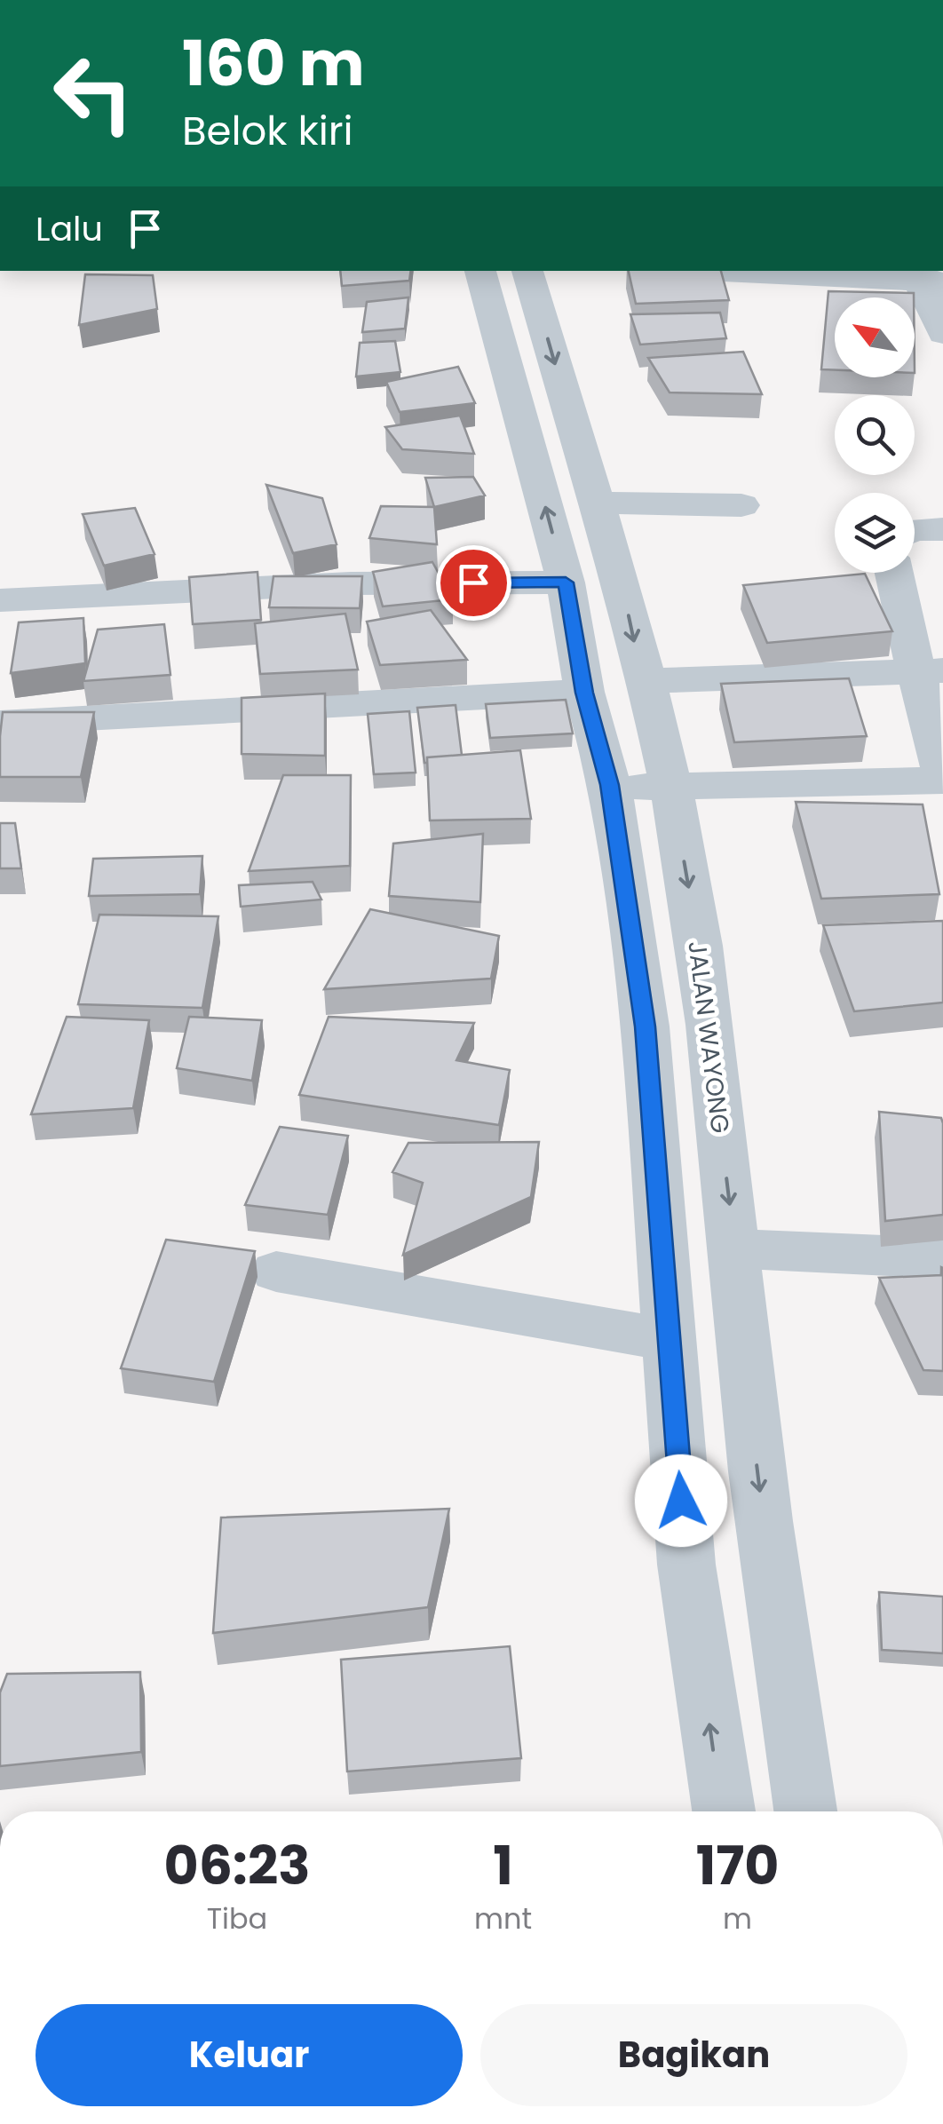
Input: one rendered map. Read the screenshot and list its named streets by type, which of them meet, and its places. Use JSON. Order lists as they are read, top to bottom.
{
  "streets": {
    "street": ["JALAN WAYONG"]
  },
  "north": "top left",
  "page": {
    "turn": ["160 m", "Belok kiri"],
    "then": "Lalu",
    "eta": [
      "06:23",
      "Tiba",
      "1",
      "mnt",
      "170",
      "m"
    ],
    "buttons": ["Keluar", "Bagikan"]
  }
}
